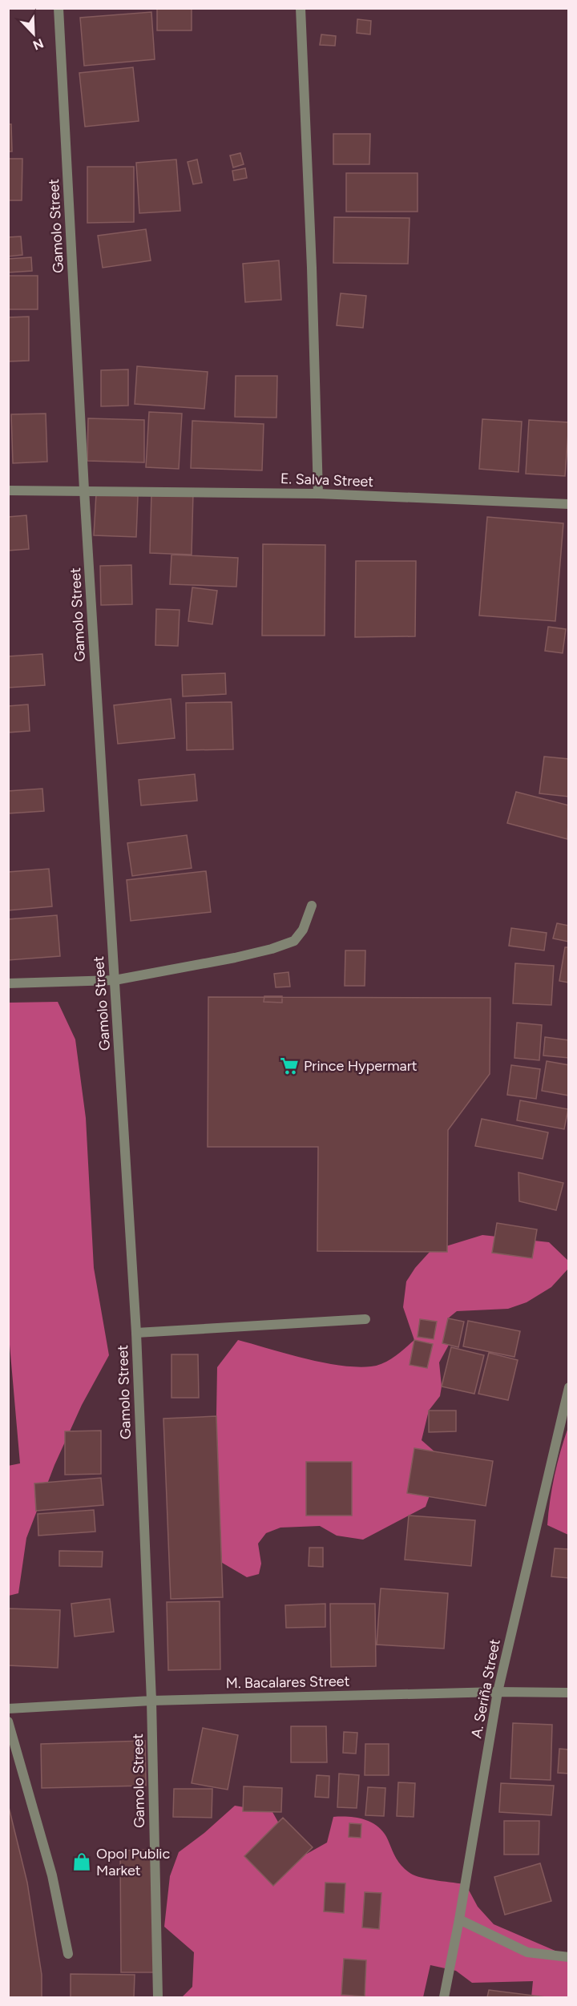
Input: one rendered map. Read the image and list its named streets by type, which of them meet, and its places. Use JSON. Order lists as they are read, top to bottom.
{
  "streets": {
    "street": [
      "Gamolo Street",
      "E. Salva Street",
      "M. Bacalares Street",
      "A. Seriña Street"
    ]
  },
  "crossings": [
    ["Gamolo Street", "E. Salva Street"],
    ["Gamolo Street", "M. Bacalares Street"],
    ["M. Bacalares Street", "A. Seriña Street"]
  ],
  "places": {
    "supermarket": ["Prince Hypermart"],
    "shop": ["Opol Public Market"]
  },
  "north": "bottom right"
}
